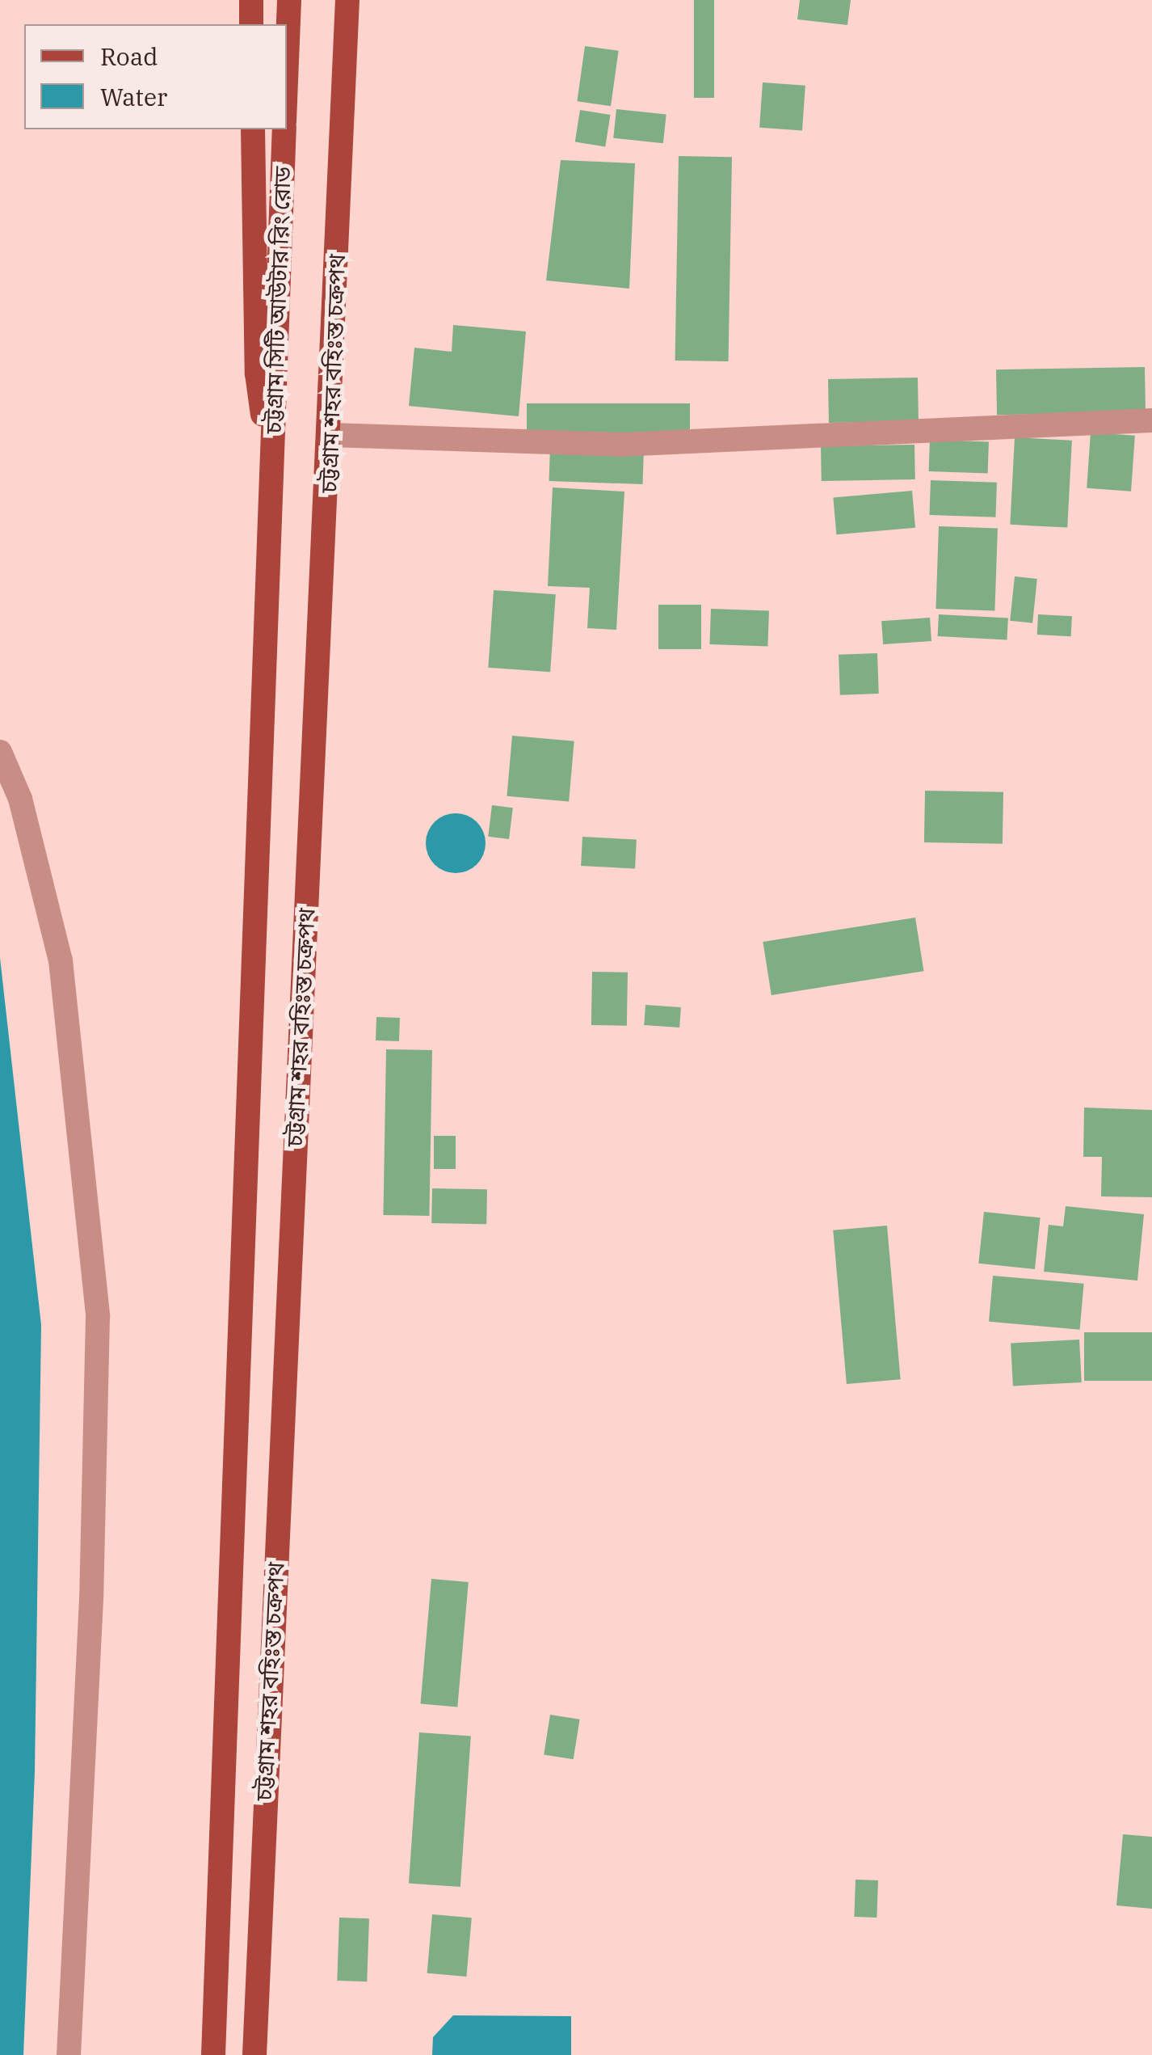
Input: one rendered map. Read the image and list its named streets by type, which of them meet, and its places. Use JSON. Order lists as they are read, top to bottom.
{
  "streets": {
    "main road": ["চট্টগ্রাম সিটি আউটার রিং রোড", "চট্টগ্রাম শহর বহিঃস্ত চক্রপথ"]
  },
  "crossings": [
    ["চট্টগ্রাম সিটি আউটার রিং রোড", "চট্টগ্রাম শহর বহিঃস্ত চক্রপথ"]
  ],
  "legend": ["Road", "Water"]
}
